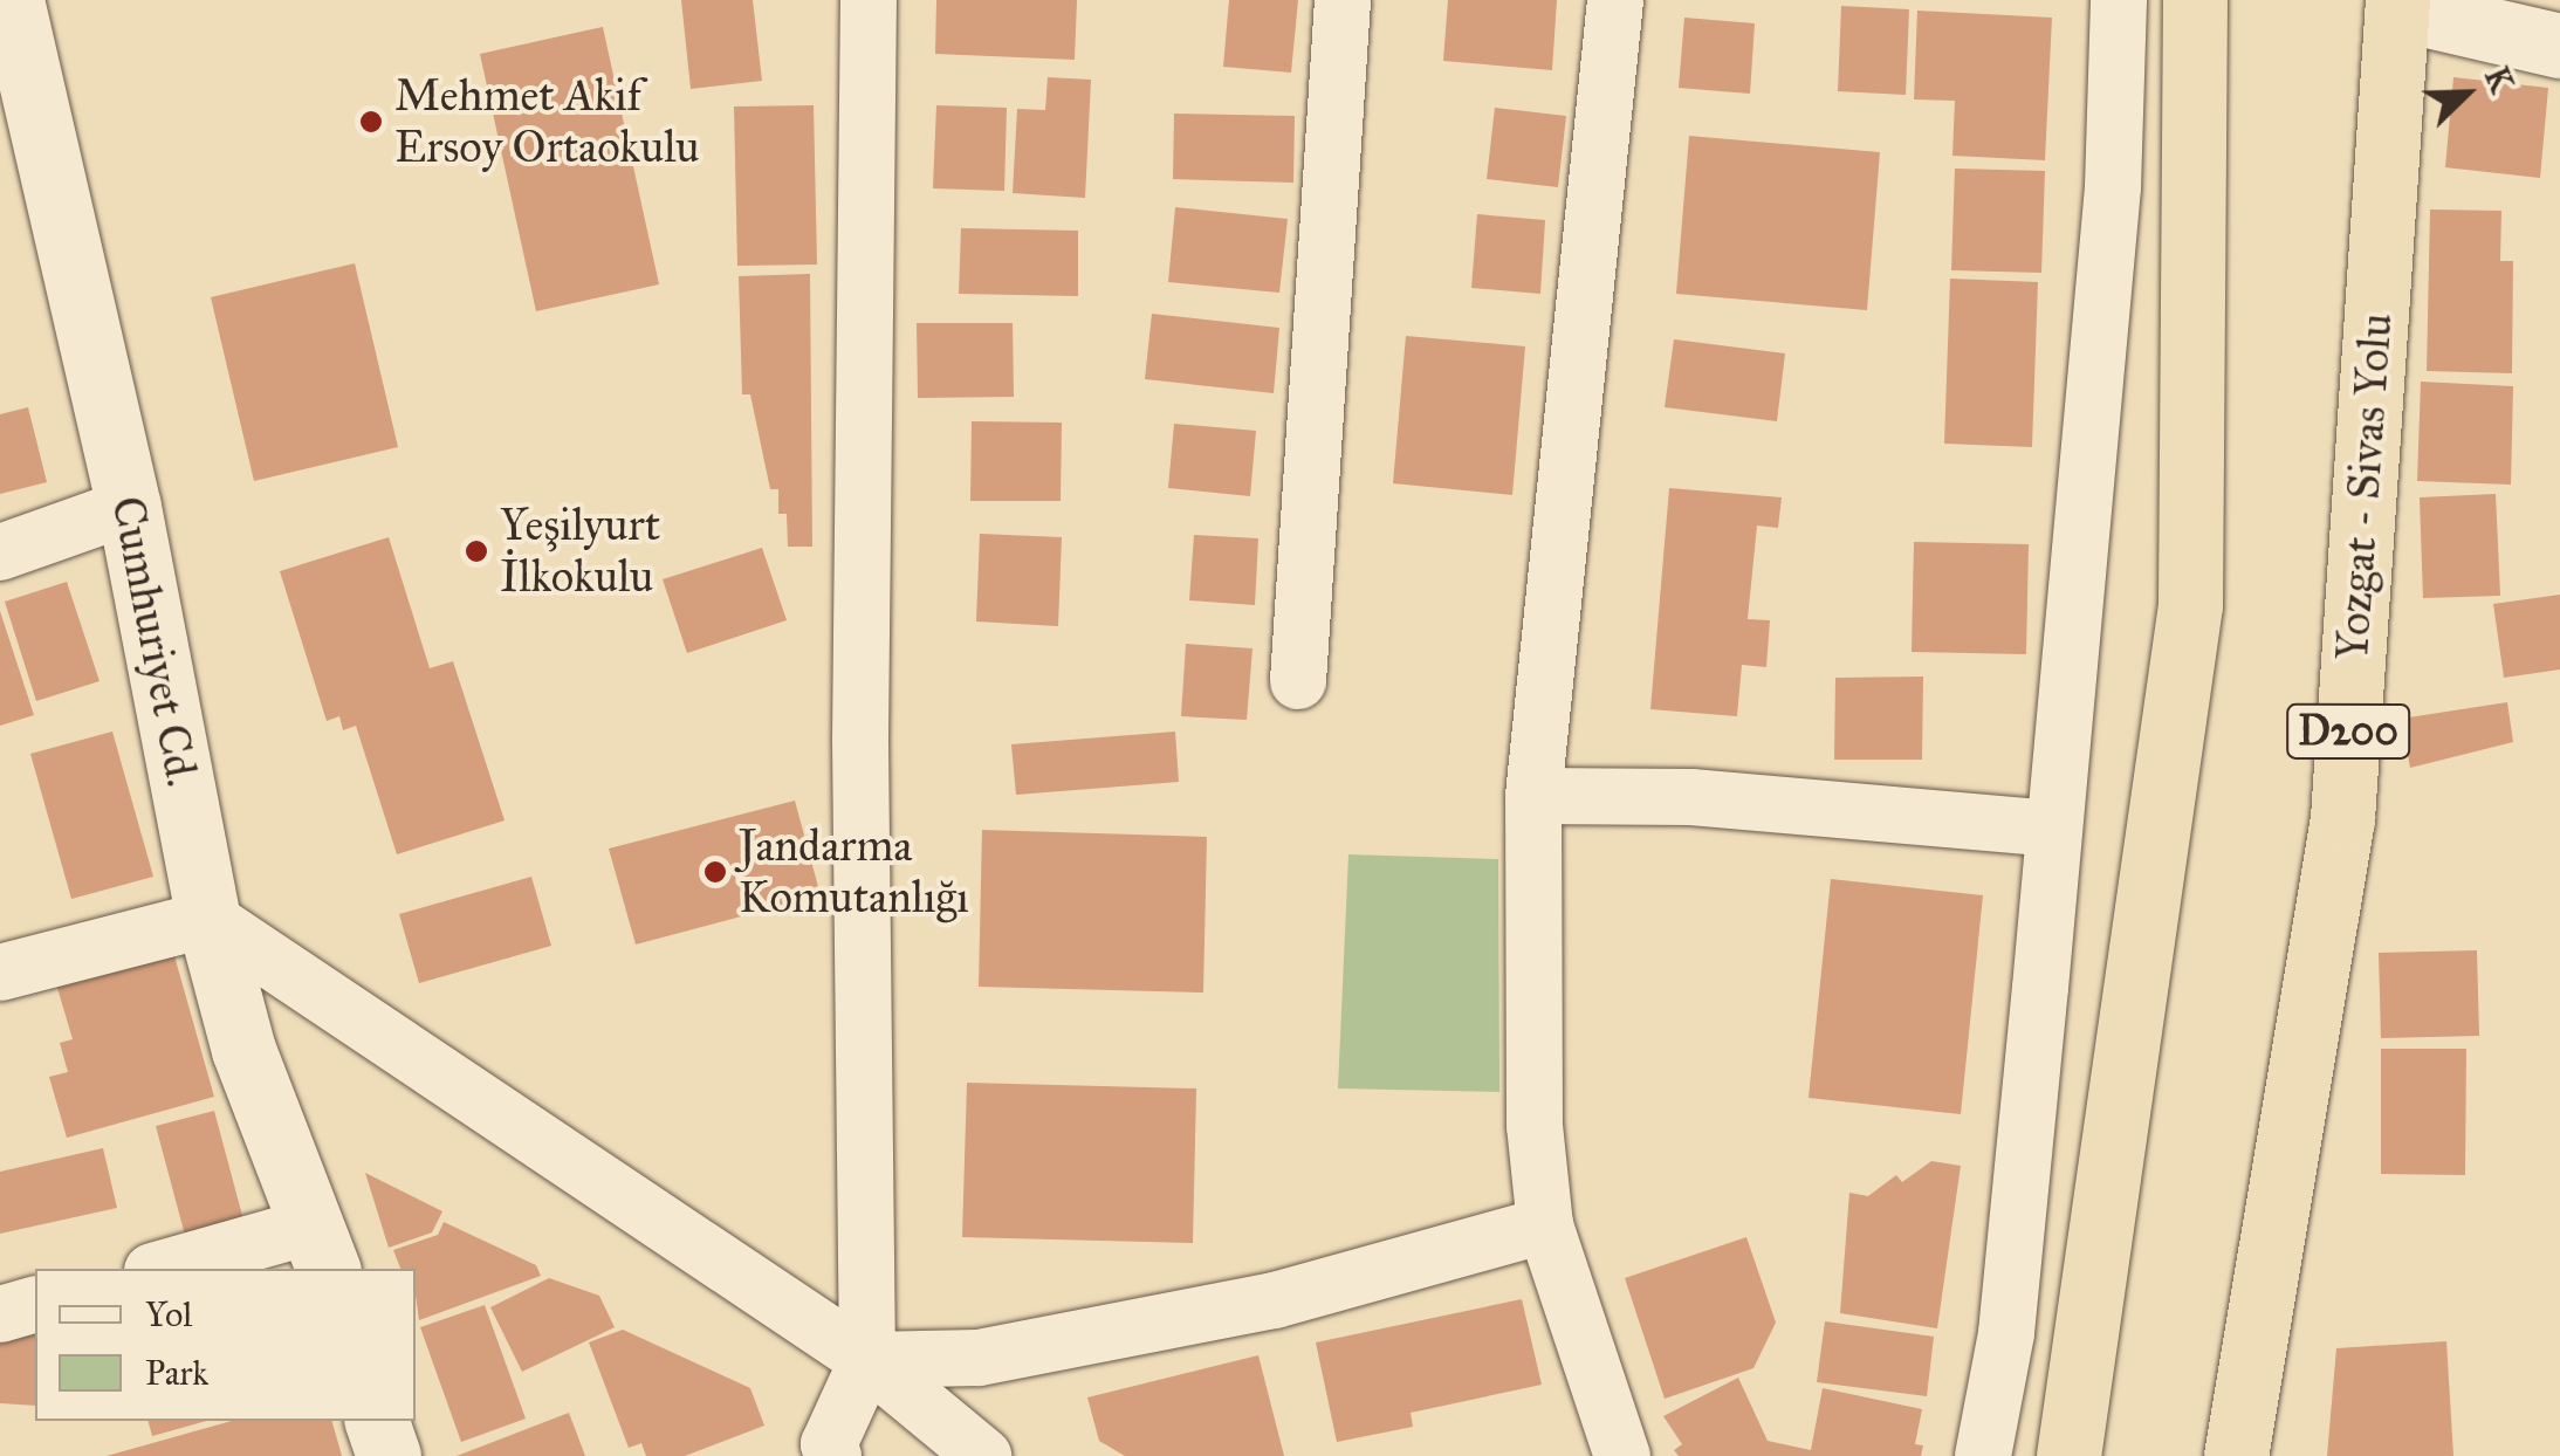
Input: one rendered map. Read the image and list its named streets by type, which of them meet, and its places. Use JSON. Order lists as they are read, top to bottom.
{
  "streets": {
    "highway": ["Yozgat - Sivas Yolu", "D200"],
    "main road": ["Cumhuriyet Cd."]
  },
  "places": ["Mehmet Akif Ersoy Ortaokulu", "Yeşilyurt İlkokulu", "Jandarma Komutanlığı"],
  "legend": ["Yol", "Park"],
  "north": "top right"
}
